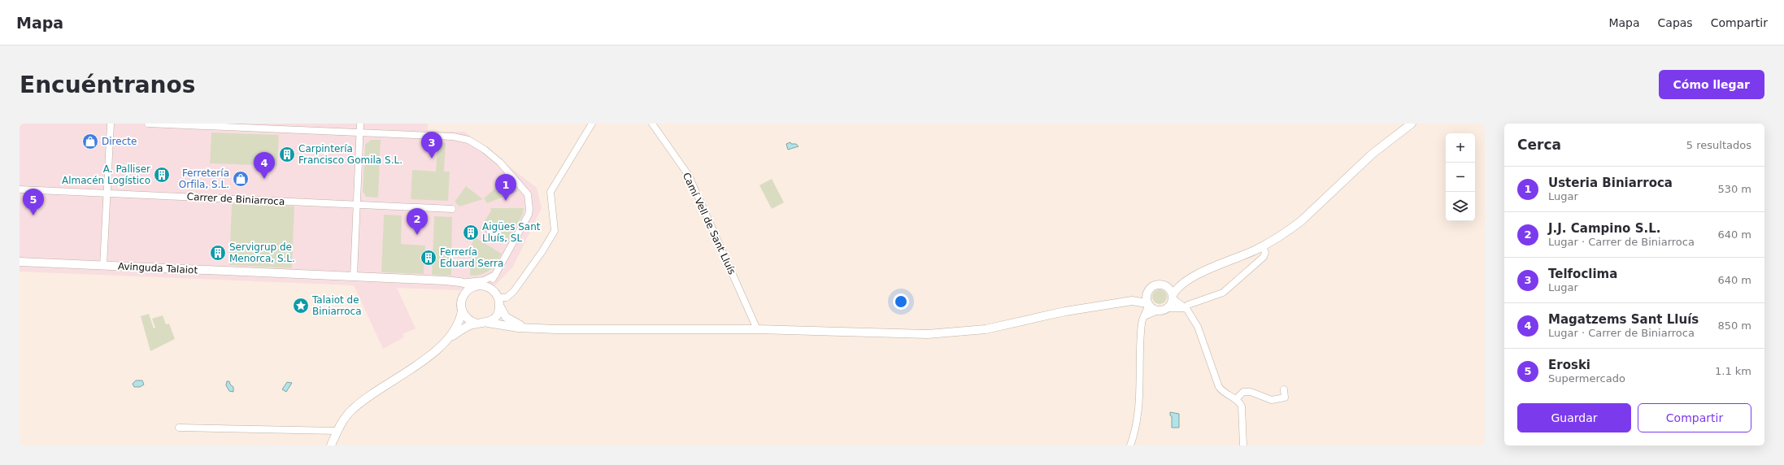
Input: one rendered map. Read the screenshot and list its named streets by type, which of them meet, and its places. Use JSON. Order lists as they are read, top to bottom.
{
  "streets": {
    "main road": ["Avinguda Talaiot"],
    "street": ["Carrer de Biniarroca", "Camí Vell de Sant Lluís"]
  },
  "places": {
    "shop": ["Directe", "Ferretería Orfila, S.L."],
    "building": [
      "Carpintería Francisco Gomila S.L.",
      "A. Palliser Almacén Logístico",
      "Aigües Sant Lluís, SL",
      "Servigrup de Menorca, S.L.",
      "Ferrería Eduard Serra"
    ],
    "place": ["Talaiot de Biniarroca"]
  },
  "page": {
    "header": "Mapa",
    "nav": ["Mapa", "Capas", "Compartir"],
    "buttons": [
      "Cómo llegar",
      ["Guardar", "Compartir"]
    ],
    "title": "Encuéntranos",
    "heading": ["Cerca", "5 resultados"],
    "pins": [
      "3",
      "4",
      "1",
      "5",
      "2"
    ],
    "map_buttons": ["+", "−"],
    "list": [
      {
        "mark": "1",
        "name": "Usteria Biniarroca",
        "note": "Lugar",
        "value": "530 m"
      },
      {
        "mark": "2",
        "name": "J.J. Campino S.L.",
        "note": "Lugar · Carrer de Biniarroca",
        "value": "640 m"
      },
      {
        "mark": "3",
        "name": "Telfoclima",
        "note": "Lugar",
        "value": "640 m"
      },
      {
        "mark": "4",
        "name": "Magatzems Sant Lluís",
        "note": "Lugar · Carrer de Biniarroca",
        "value": "850 m"
      },
      {
        "mark": "5",
        "name": "Eroski",
        "note": "Supermercado",
        "value": "1.1 km"
      }
    ]
  }
}
